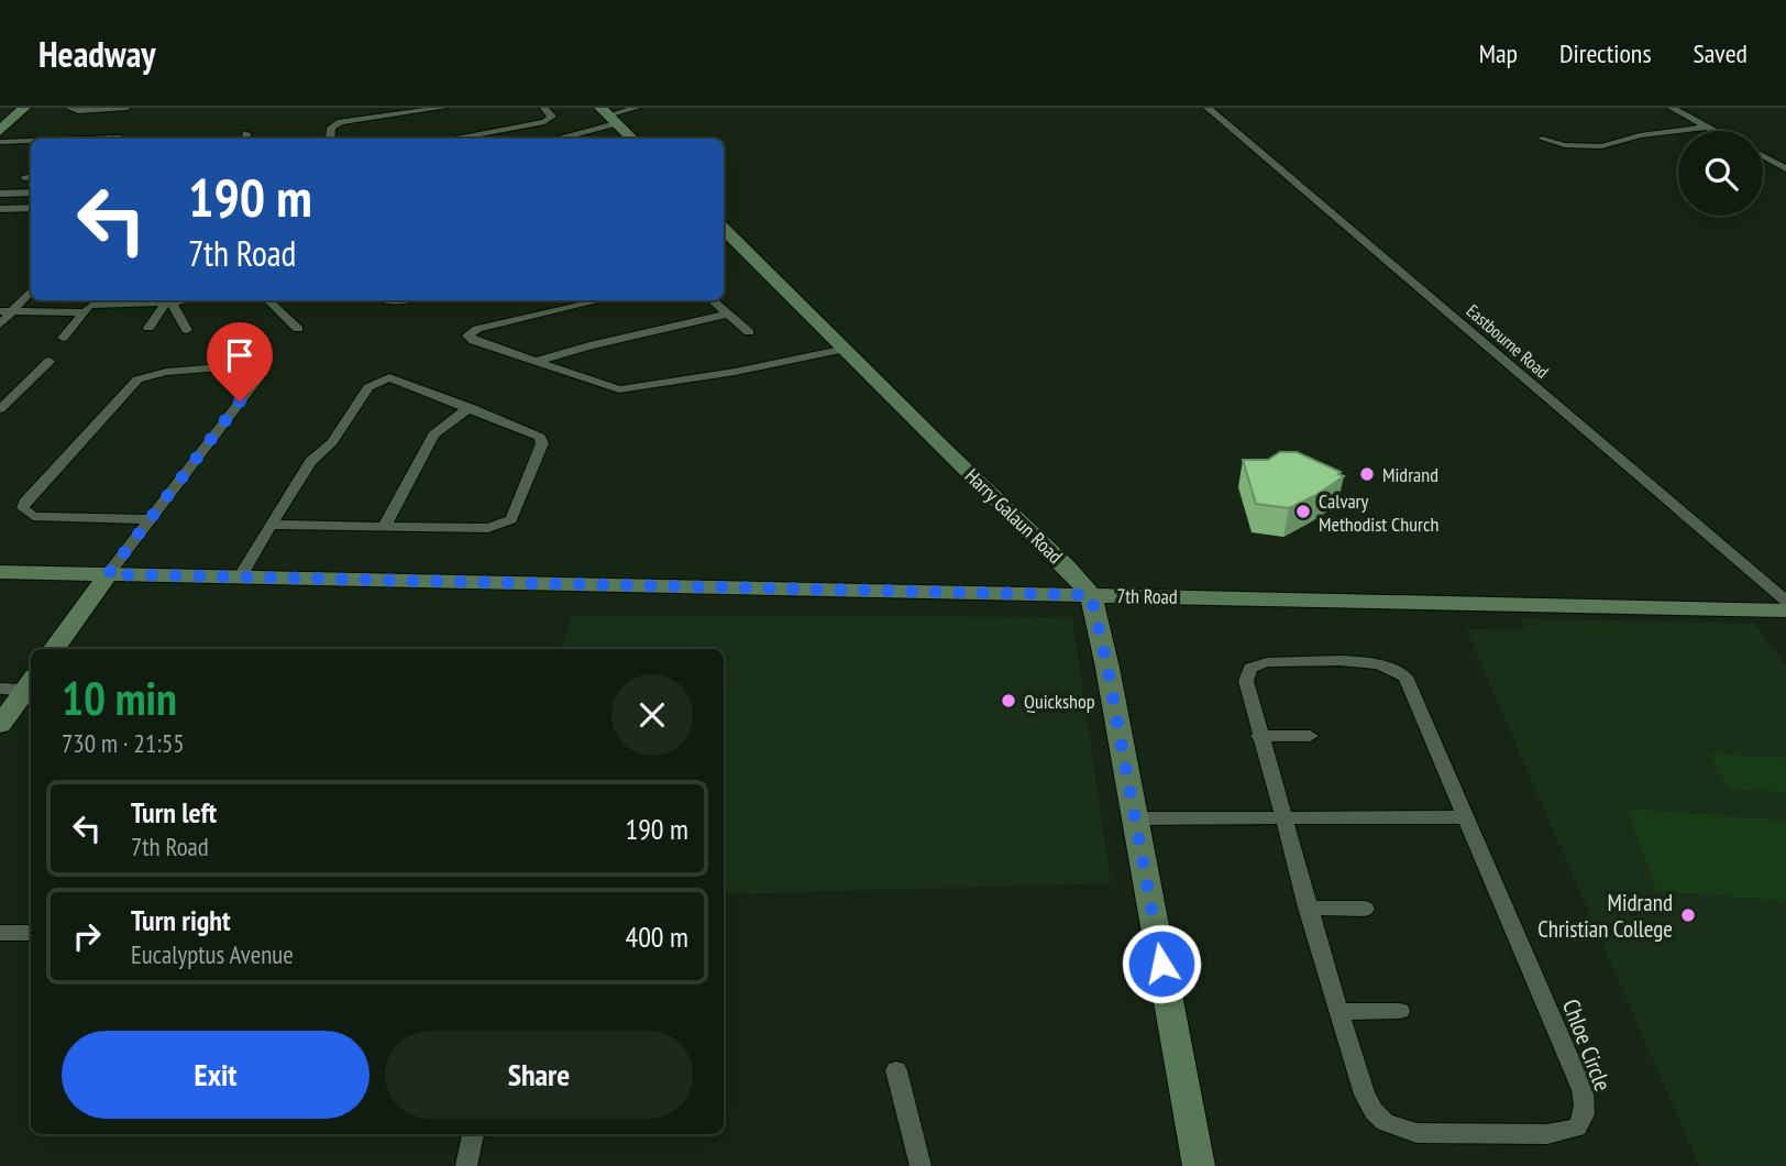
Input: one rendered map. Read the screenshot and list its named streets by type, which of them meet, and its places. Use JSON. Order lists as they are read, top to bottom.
{
  "streets": {
    "street": [
      "Eastbourne Road",
      "Harry Galaun Road",
      "7th Road",
      "Chloe Circle"
    ]
  },
  "crossings": [
    ["Harry Galaun Road", "7th Road"]
  ],
  "places": [
    "Midrand",
    "Calvary Methodist Church",
    "Quickshop",
    "Midrand Christian College"
  ],
  "page": {
    "header": "Headway",
    "nav": ["Map", "Directions", "Saved"],
    "turn": ["190 m", "7th Road"],
    "heading": ["10 min", "730 m · 21:55"],
    "list": [
      {
        "name": "Turn left",
        "note": "7th Road",
        "value": "190 m"
      },
      {
        "name": "Turn right",
        "note": "Eucalyptus Avenue",
        "value": "400 m"
      }
    ],
    "buttons": ["Exit", "Share"]
  }
}
